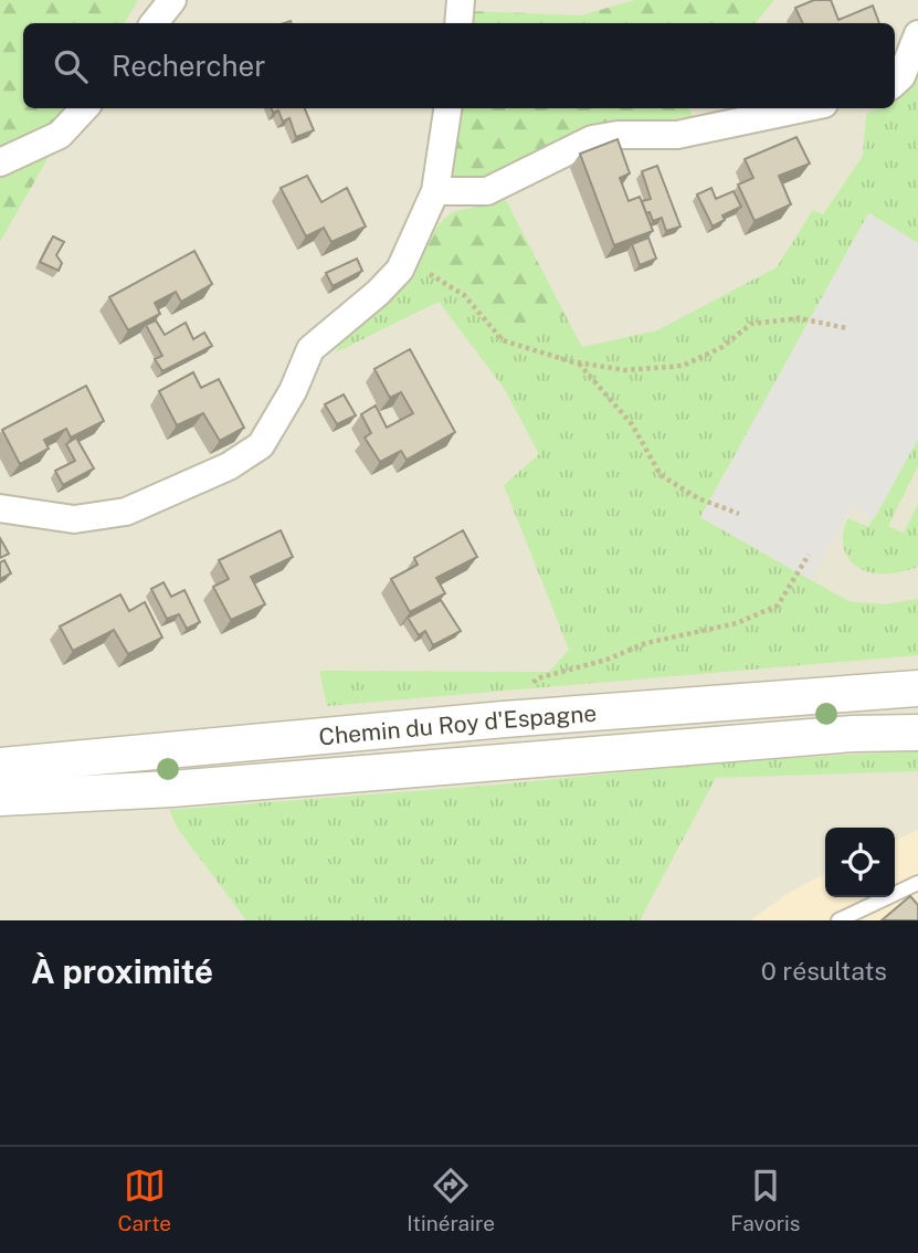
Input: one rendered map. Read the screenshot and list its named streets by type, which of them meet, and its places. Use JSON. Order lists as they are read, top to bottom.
{
  "streets": {
    "street": ["Chemin du Roy d'Espagne"]
  },
  "page": {
    "search": "Rechercher",
    "heading": ["À proximité", "0 résultats"],
    "nav": ["Carte", "Itinéraire", "Favoris"]
  }
}
